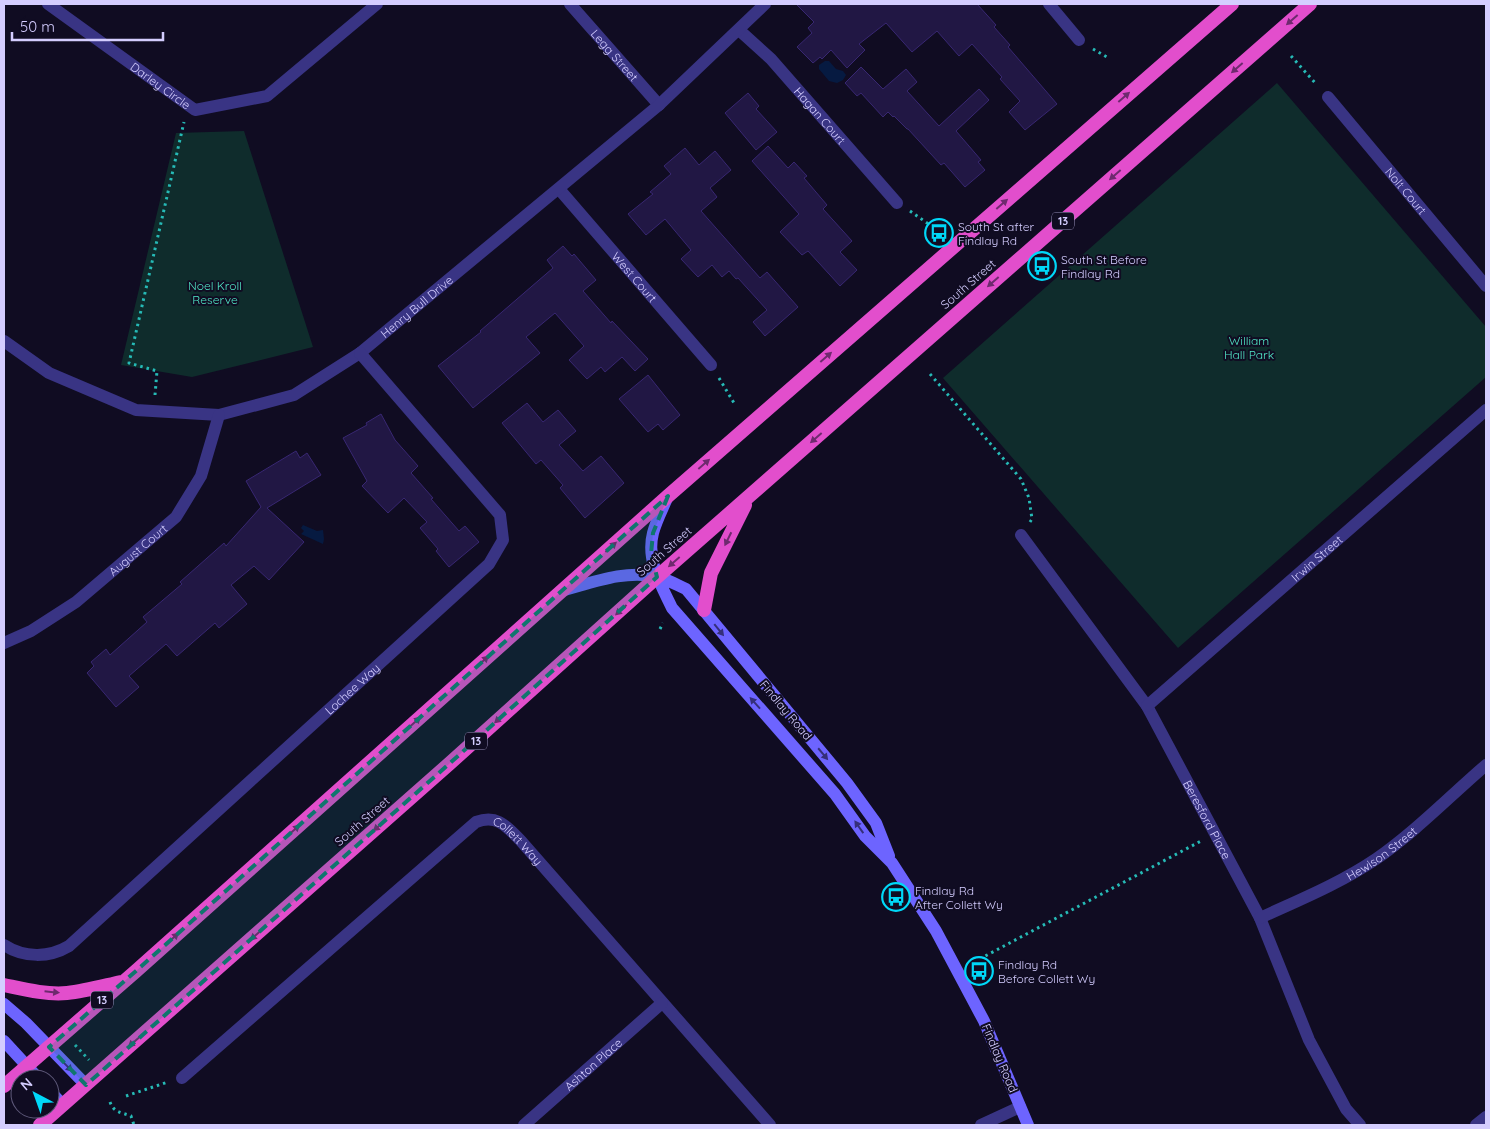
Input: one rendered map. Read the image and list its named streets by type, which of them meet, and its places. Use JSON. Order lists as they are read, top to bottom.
{
  "streets": {
    "highway": ["13", "South Street"],
    "main road": ["Findlay Road"],
    "street": [
      "Legg Street",
      "Darley Circle",
      "Hagan Court",
      "Nolt Court",
      "West Court",
      "Henry Bull Drive",
      "August Court",
      "Irwin Street",
      "Lochee Way",
      "Beresford Place",
      "Collett Way",
      "Hewison Street",
      "Ashton Place"
    ]
  },
  "crossings": [
    ["Legg Street", "Henry Bull Drive"],
    ["Hagan Court", "Henry Bull Drive"],
    ["13", "Findlay Road"],
    ["West Court", "Henry Bull Drive"],
    ["South Street", "Findlay Road"],
    ["Henry Bull Drive", "August Court"],
    ["Henry Bull Drive", "Lochee Way"],
    ["Irwin Street", "Beresford Place"],
    ["Beresford Place", "Hewison Street"],
    ["Collett Way", "Ashton Place"]
  ],
  "parks": ["Noel Kroll Reserve", "William Hall Park"],
  "places": {
    "bus stop": [
      "South St after Findlay Rd",
      "South St Before Findlay Rd",
      "Findlay Rd After Collett Wy",
      "Findlay Rd Before Collett Wy"
    ]
  },
  "scale_bar": "50 m",
  "north": "top left"
}
